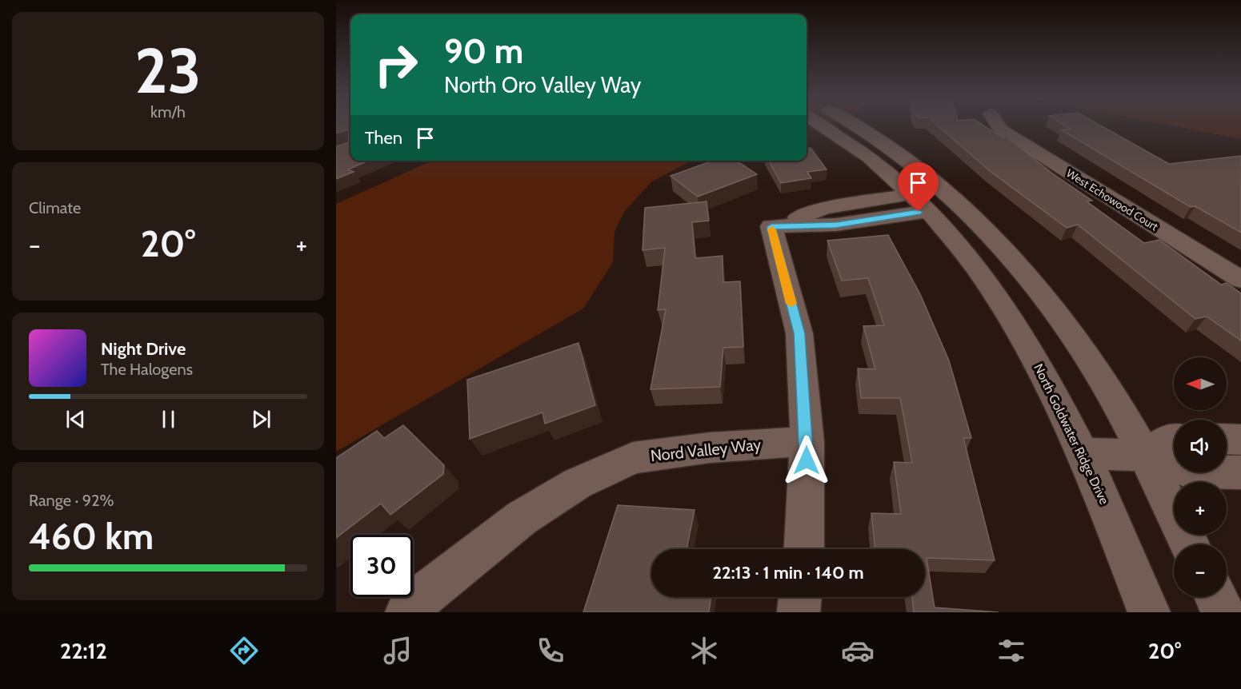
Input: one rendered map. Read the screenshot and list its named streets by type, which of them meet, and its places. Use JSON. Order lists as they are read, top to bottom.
{
  "streets": {
    "street": ["West Echowood Court", "North Goldwater Ridge Drive", "Nord Valley Way"]
  },
  "north": "left",
  "page": {
    "tile": [
      ["23", "km/h"],
      "Climate",
      ["Range · 92%", "460 km"]
    ],
    "turn": ["90 m", "North Oro Valley Way"],
    "then": "Then",
    "heat": ["−", "20°", "+"],
    "song": ["Night Drive", "The Halogens"],
    "map_buttons": ["+", "−"],
    "limit": "30",
    "trip": "22:13 · 1 min · 140 m",
    "tabs": ["22:12", "20°"]
  }
}
